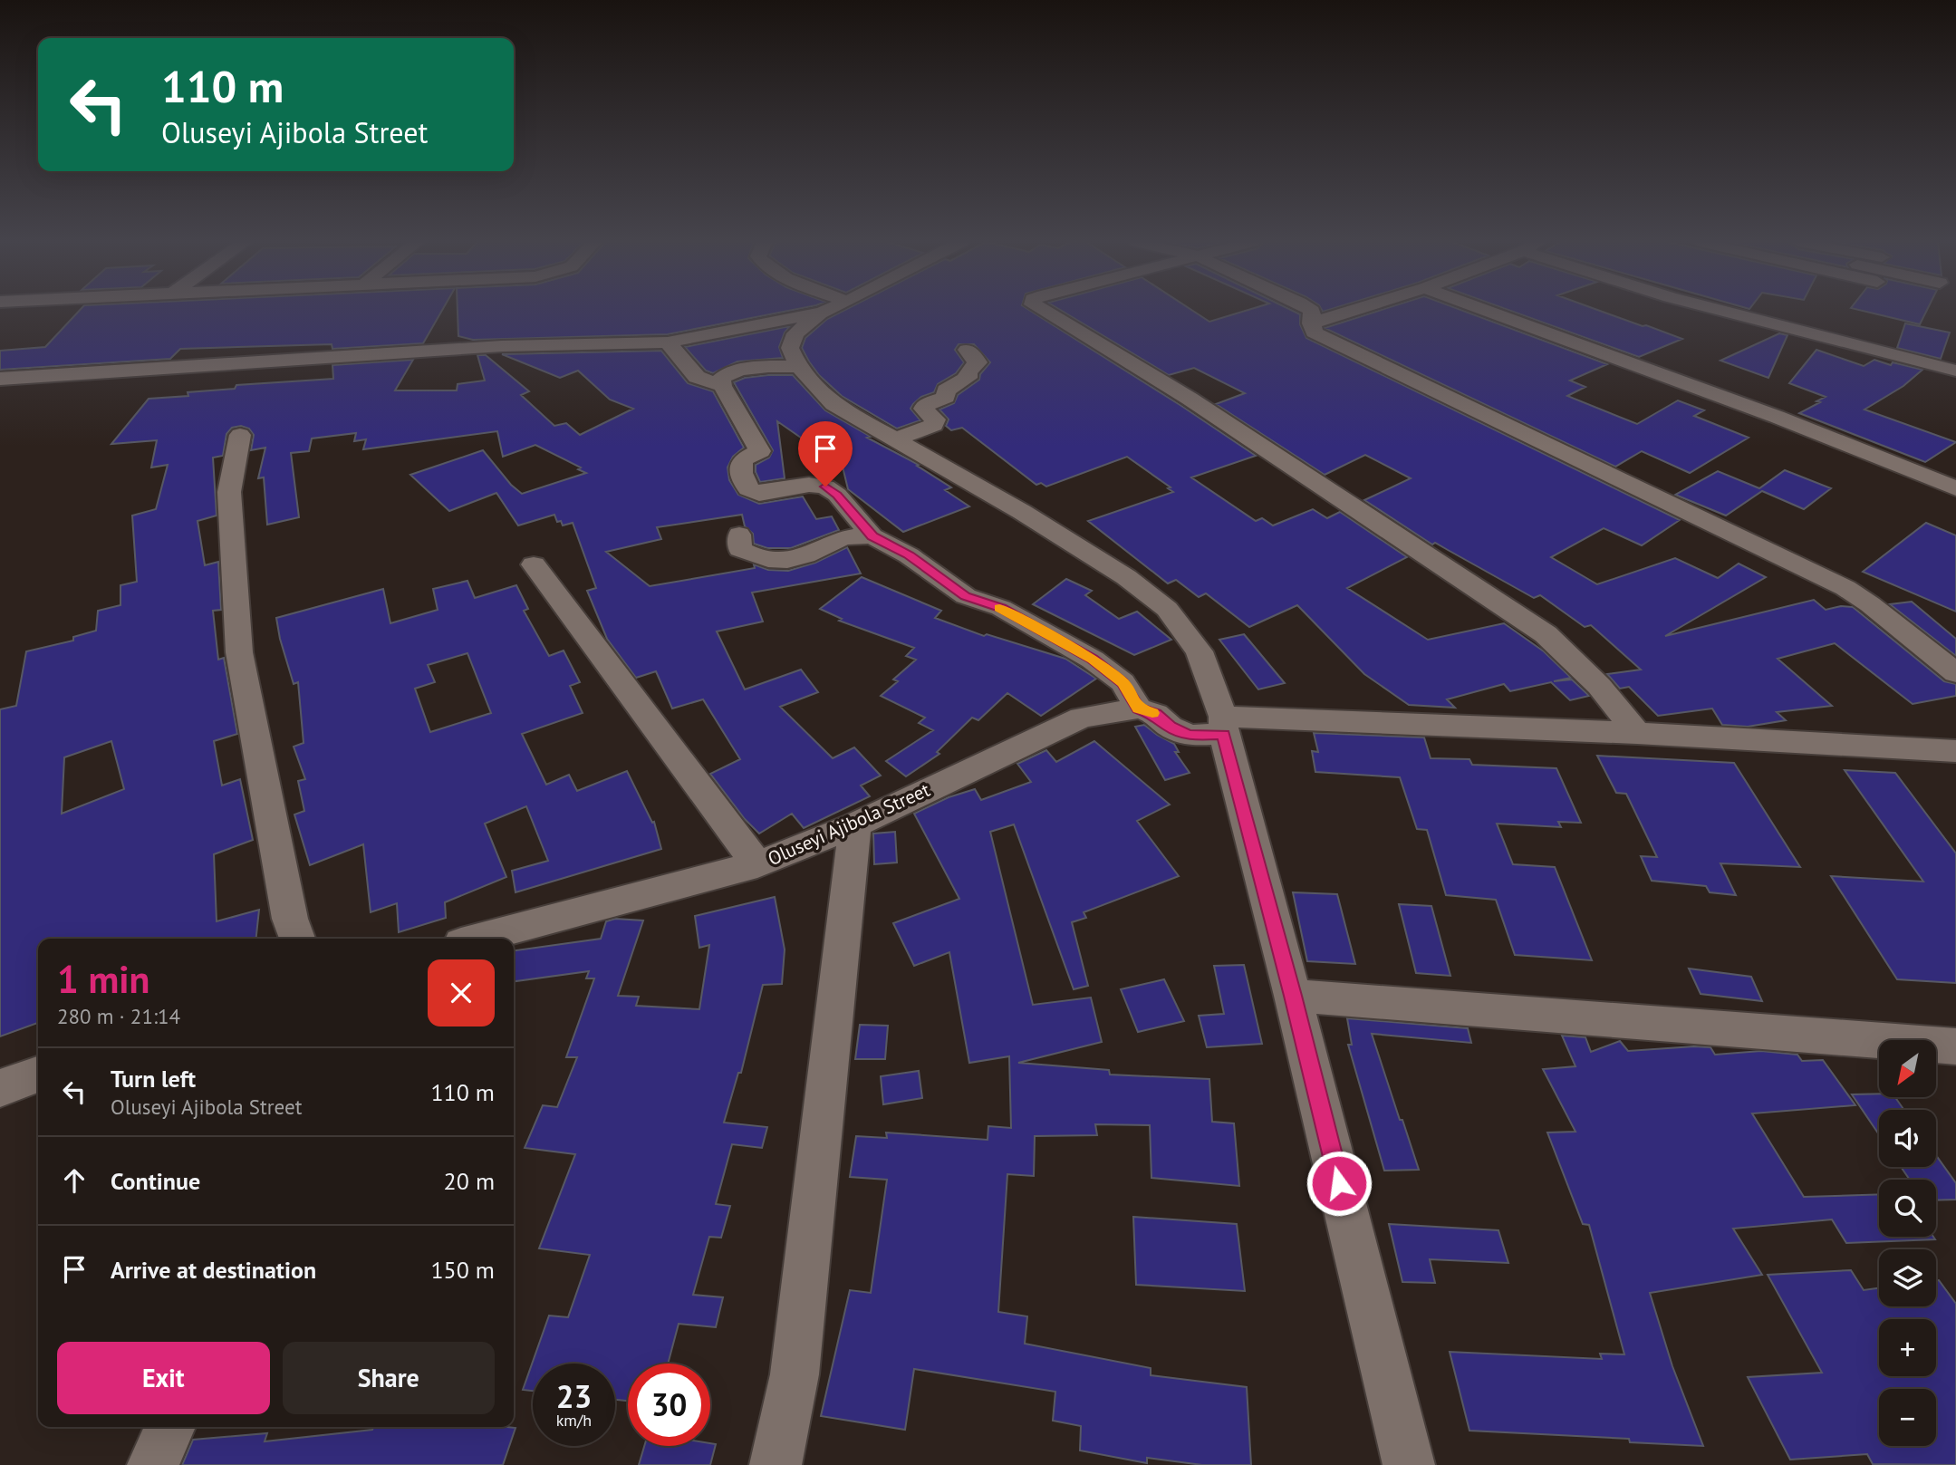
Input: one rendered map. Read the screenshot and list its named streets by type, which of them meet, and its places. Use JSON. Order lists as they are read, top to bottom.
{
  "streets": {
    "street": ["Oluseyi Ajibola Street"]
  },
  "north": "bottom left",
  "page": {
    "turn": ["110 m", "Oluseyi Ajibola Street"],
    "heading": ["1 min", "280 m · 21:14"],
    "map_buttons": ["+", "−"],
    "list": [
      {
        "name": "Turn left",
        "note": "Oluseyi Ajibola Street",
        "value": "110 m"
      },
      {
        "name": "Continue",
        "value": "20 m"
      },
      {
        "name": "Arrive at destination",
        "value": "150 m"
      }
    ],
    "buttons": ["Exit", "Share"],
    "speed": "23 km/h",
    "limit": "30"
  }
}
